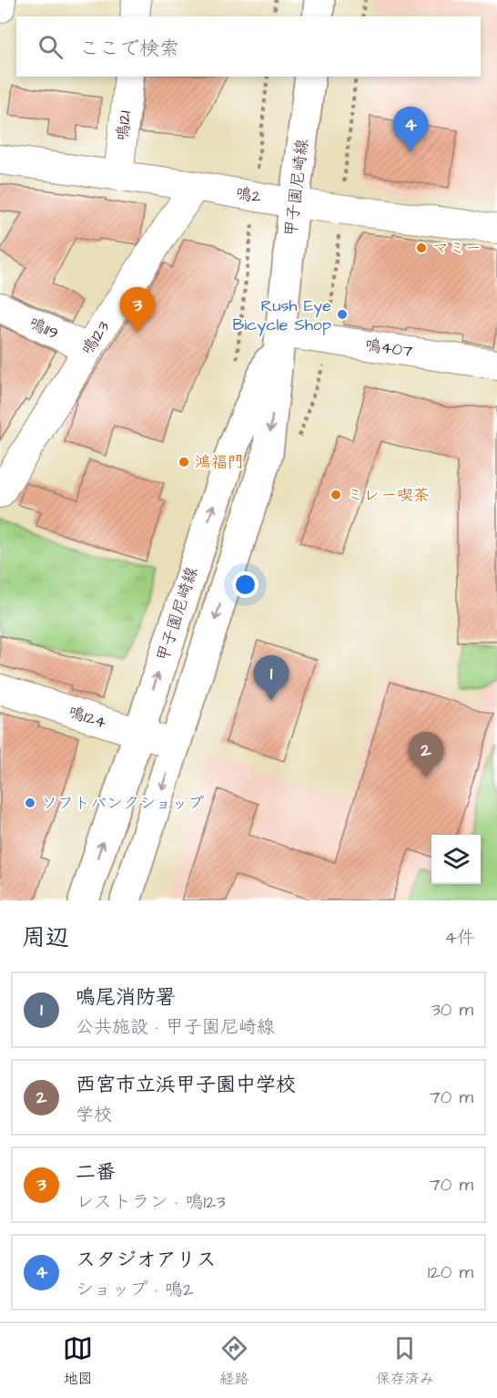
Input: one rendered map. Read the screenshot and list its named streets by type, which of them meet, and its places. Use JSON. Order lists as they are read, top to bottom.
{
  "streets": {
    "main road": ["甲子園尼崎線"],
    "street": [
      "鳴121",
      "鳴2",
      "鳴119",
      "鳴123",
      "鳴407",
      "鳴124"
    ]
  },
  "crossings": [
    ["鳴121", "鳴2"],
    ["甲子園尼崎線", "鳴2"],
    ["甲子園尼崎線", "鳴407"],
    ["甲子園尼崎線", "鳴124"],
    ["鳴2", "鳴123"],
    ["鳴119", "鳴123"]
  ],
  "places": [
    "マミー",
    "Rush Eye Bicycle Shop",
    "鴻福門",
    "ミレー喫茶",
    "ソフトバンクショップ"
  ],
  "page": {
    "search": "ここで検索",
    "pins": [
      "4",
      "3",
      "1",
      "2"
    ],
    "heading": ["周辺", "4件"],
    "list": [
      {
        "mark": "1",
        "name": "鳴尾消防署",
        "note": "公共施設 · 甲子園尼崎線",
        "value": "30 m"
      },
      {
        "mark": "2",
        "name": "西宮市立浜甲子園中学校",
        "note": "学校",
        "value": "70 m"
      },
      {
        "mark": "3",
        "name": "二番",
        "note": "レストラン · 鳴123",
        "value": "70 m"
      },
      {
        "mark": "4",
        "name": "スタジオアリス",
        "note": "ショップ · 鳴2",
        "value": "120 m"
      }
    ],
    "nav": ["地図", "経路", "保存済み"]
  }
}
